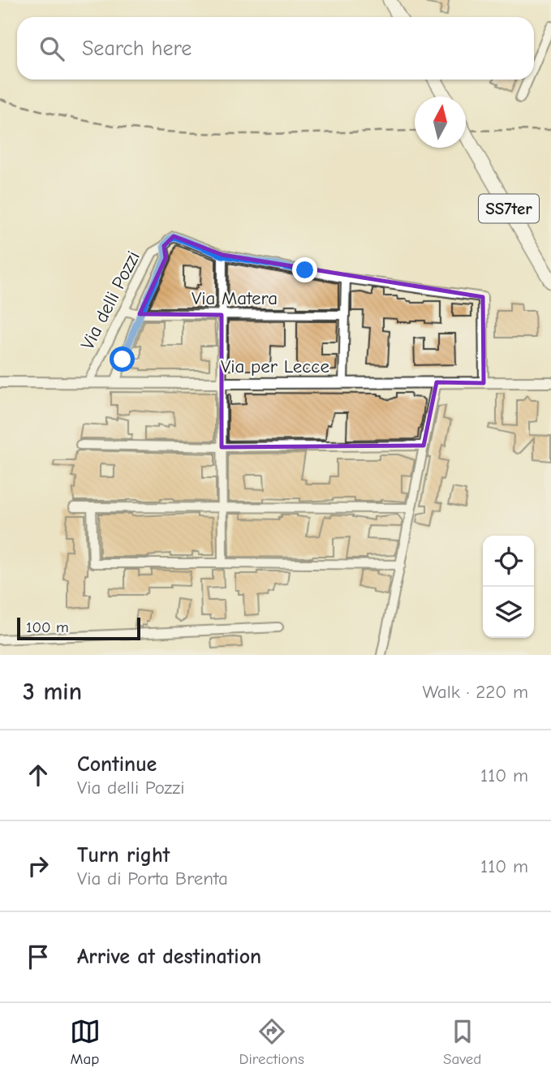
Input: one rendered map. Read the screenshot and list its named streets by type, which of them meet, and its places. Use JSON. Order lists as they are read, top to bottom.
{
  "streets": {
    "main road": ["SS7ter"],
    "street": ["Via Matera", "Via delli Pozzi", "Via per Lecce"]
  },
  "crossings": [
    ["Via Matera", "Via delli Pozzi"],
    ["Via delli Pozzi", "Via per Lecce"]
  ],
  "scale_bar": "100 m",
  "north": "top",
  "page": {
    "search": "Search here",
    "scale": "100 m",
    "heading": ["3 min", "Walk · 220 m"],
    "list": [
      ["Continue", "Via delli Pozzi", "110 m"],
      ["Turn right", "Via di Porta Brenta", "110 m"],
      "Arrive at destination"
    ],
    "nav": ["Map", "Directions", "Saved"]
  }
}
